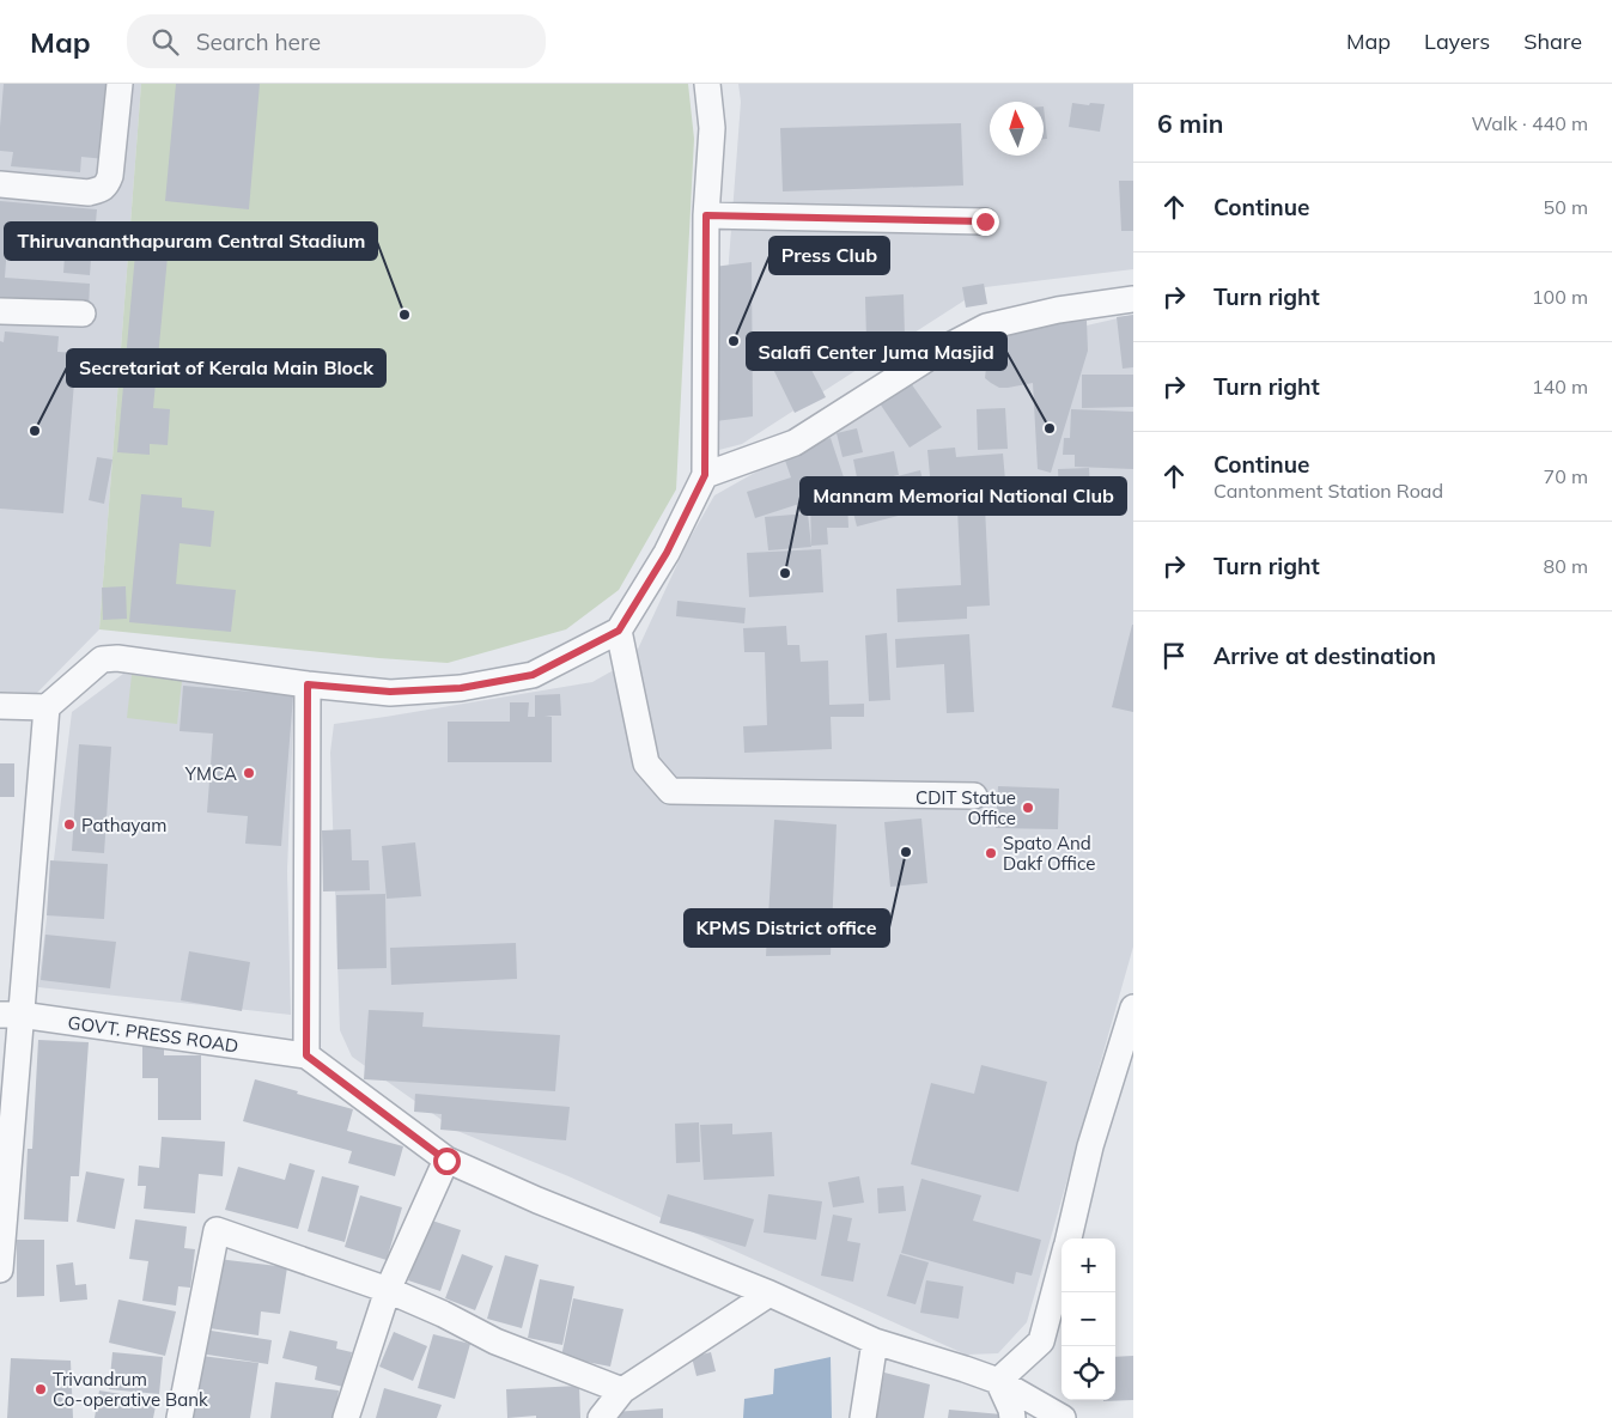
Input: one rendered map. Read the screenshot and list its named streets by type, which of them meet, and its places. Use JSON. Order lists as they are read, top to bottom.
{
  "streets": {
    "street": ["GOVT. PRESS ROAD"]
  },
  "places": [
    "Thiruvananthapuram Central Stadium",
    "Press Club",
    "Salafi Center Juma Masjid",
    "Secretariat of Kerala Main Block",
    "Mannam Memorial National Club",
    "YMCA",
    "CDIT Statue Office",
    "Pathayam",
    "KPMS District office",
    "Spato And Dakf Office",
    "Trivandrum Co-operative Bank"
  ],
  "north": "top",
  "page": {
    "header": "Map",
    "search": "Search here",
    "nav": ["Map", "Layers", "Share"],
    "heading": ["6 min", "Walk · 440 m"],
    "list": [
      ["Continue", "50 m"],
      ["Turn right", "100 m"],
      ["Turn right", "140 m"],
      ["Continue", "Cantonment Station Road", "70 m"],
      ["Turn right", "80 m"],
      "Arrive at destination"
    ],
    "map_buttons": ["+", "−"]
  }
}
